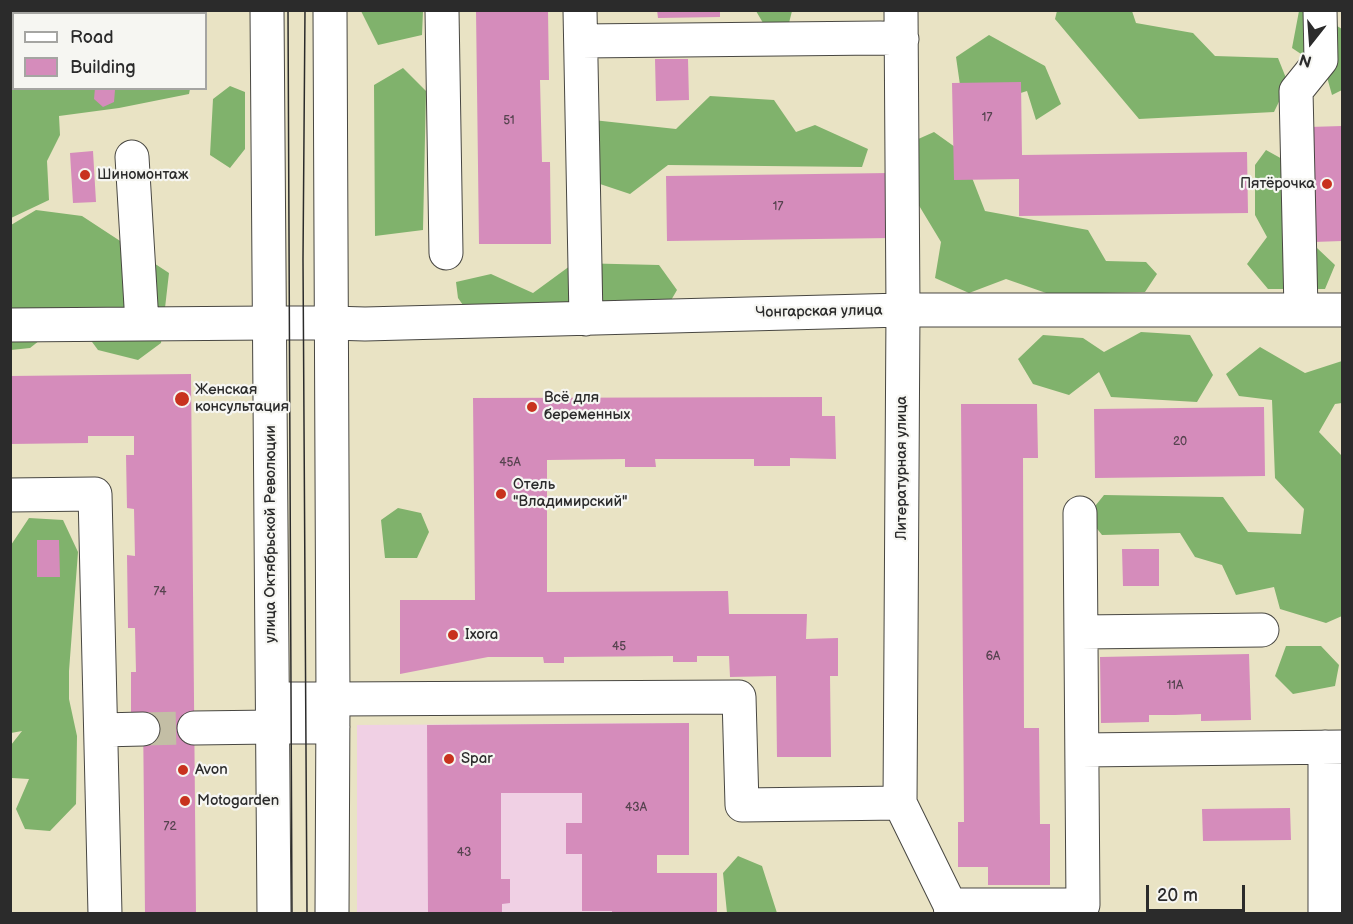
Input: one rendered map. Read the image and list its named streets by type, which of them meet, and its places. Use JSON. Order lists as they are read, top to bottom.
{
  "streets": {
    "street": ["Чонгарская улица", "Литературная улица", "улица Октябрьской Революции"]
  },
  "crossings": [
    ["Чонгарская улица", "Литературная улица"],
    ["Чонгарская улица", "улица Октябрьской Революции"]
  ],
  "places": [
    "Шиномонтаж",
    "Пятёрочка",
    "Женская консультация",
    "Всё для беременных",
    "Отель \"Владимирский\"",
    "Ixora",
    "Spar",
    "Avon",
    "Motogarden"
  ],
  "house_numbers": [
    "17",
    "51",
    "17",
    "20",
    "45А",
    "74",
    "45",
    "6А",
    "11А",
    "43А",
    "72",
    "43"
  ],
  "legend": ["Road", "Building"],
  "scale_bar": "20 m",
  "north": "bottom"
}
